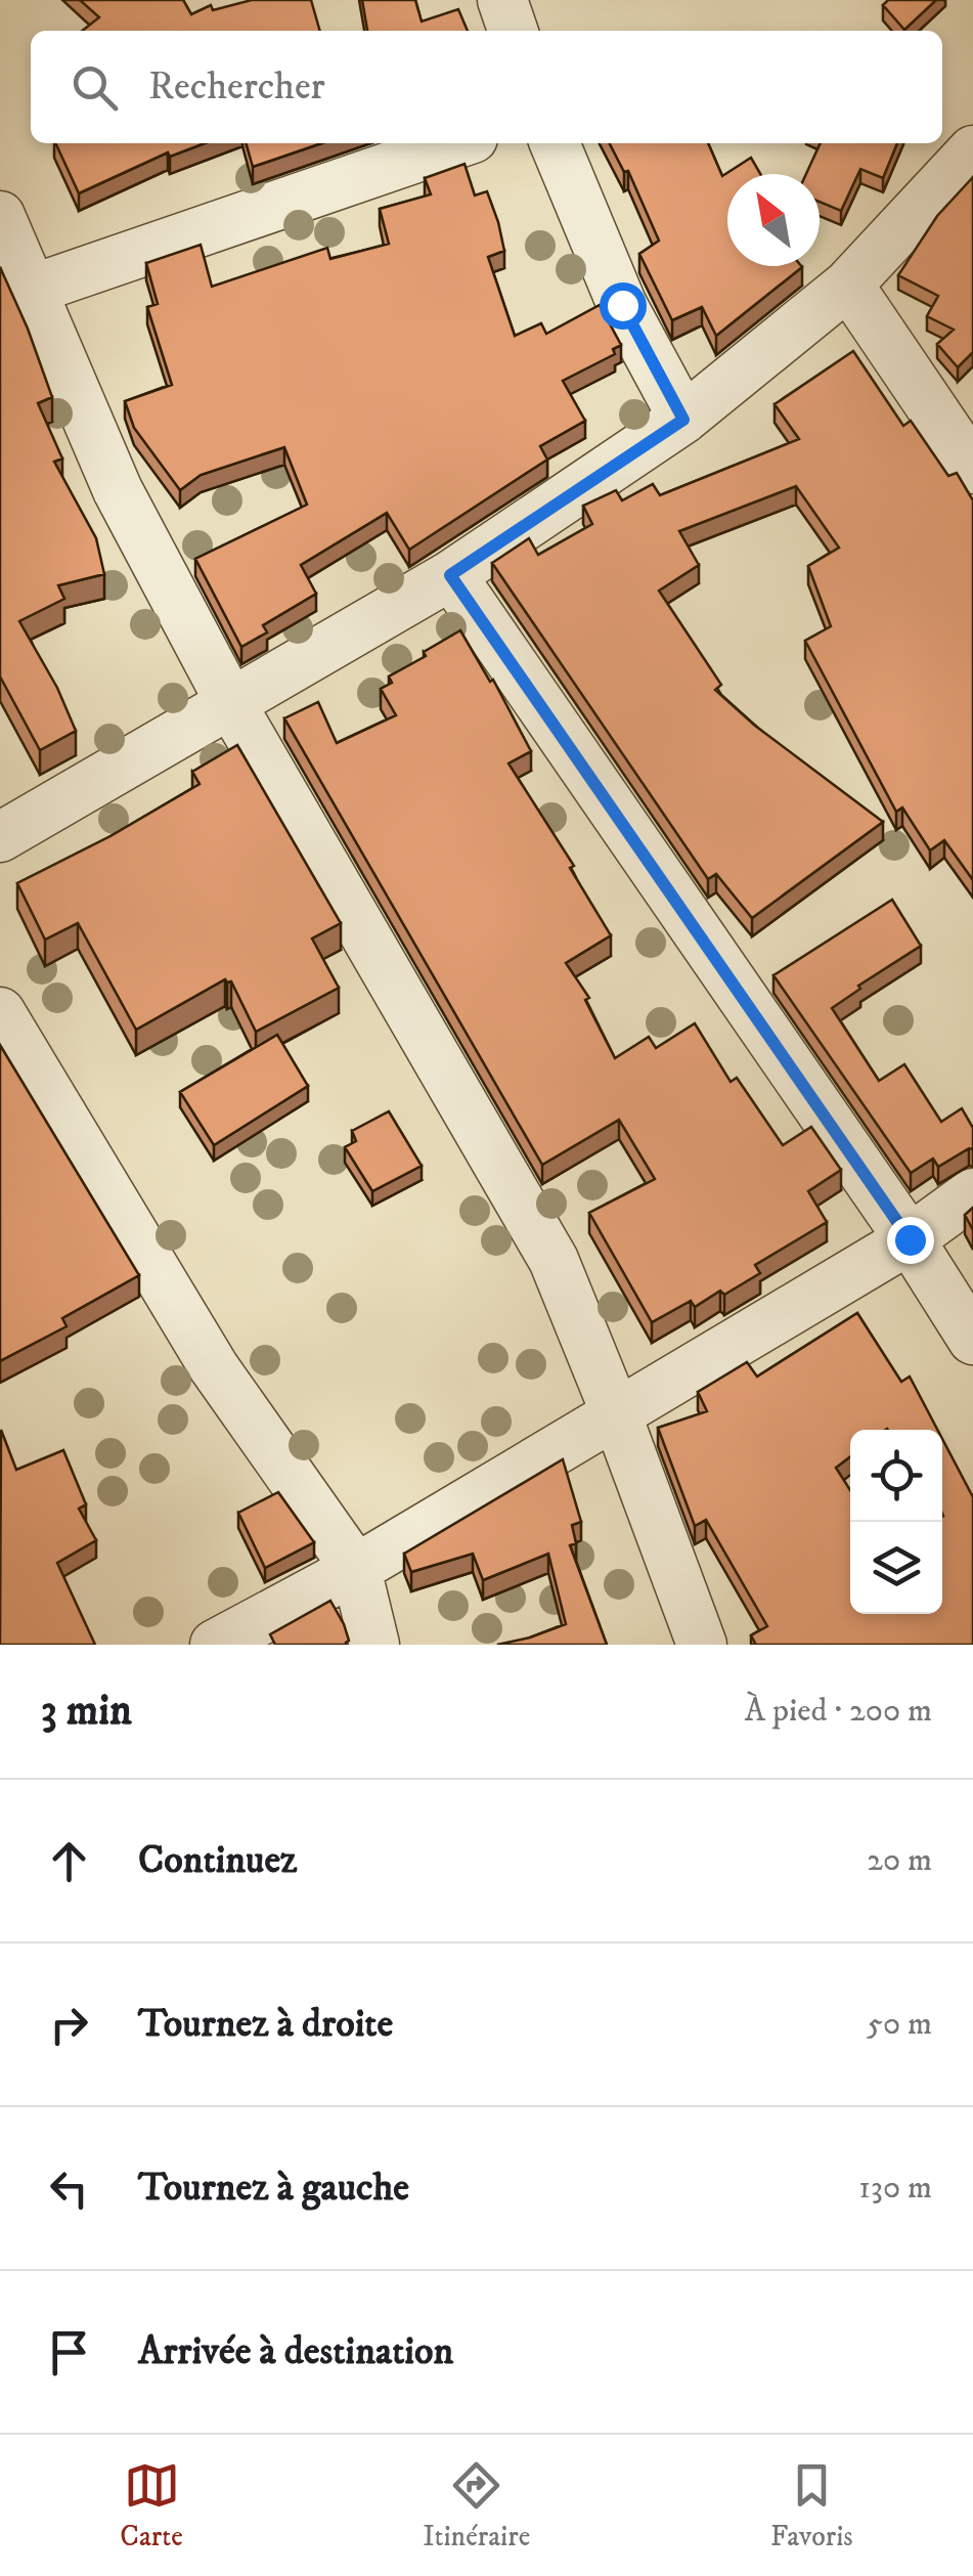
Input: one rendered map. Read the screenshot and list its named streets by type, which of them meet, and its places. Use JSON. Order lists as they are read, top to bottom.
{
  "north": "top left",
  "page": {
    "search": "Rechercher",
    "heading": ["3 min", "À pied · 200 m"],
    "list": [
      ["Continuez", "20 m"],
      ["Tournez à droite", "50 m"],
      ["Tournez à gauche", "130 m"],
      "Arrivée à destination"
    ],
    "nav": ["Carte", "Itinéraire", "Favoris"]
  }
}
